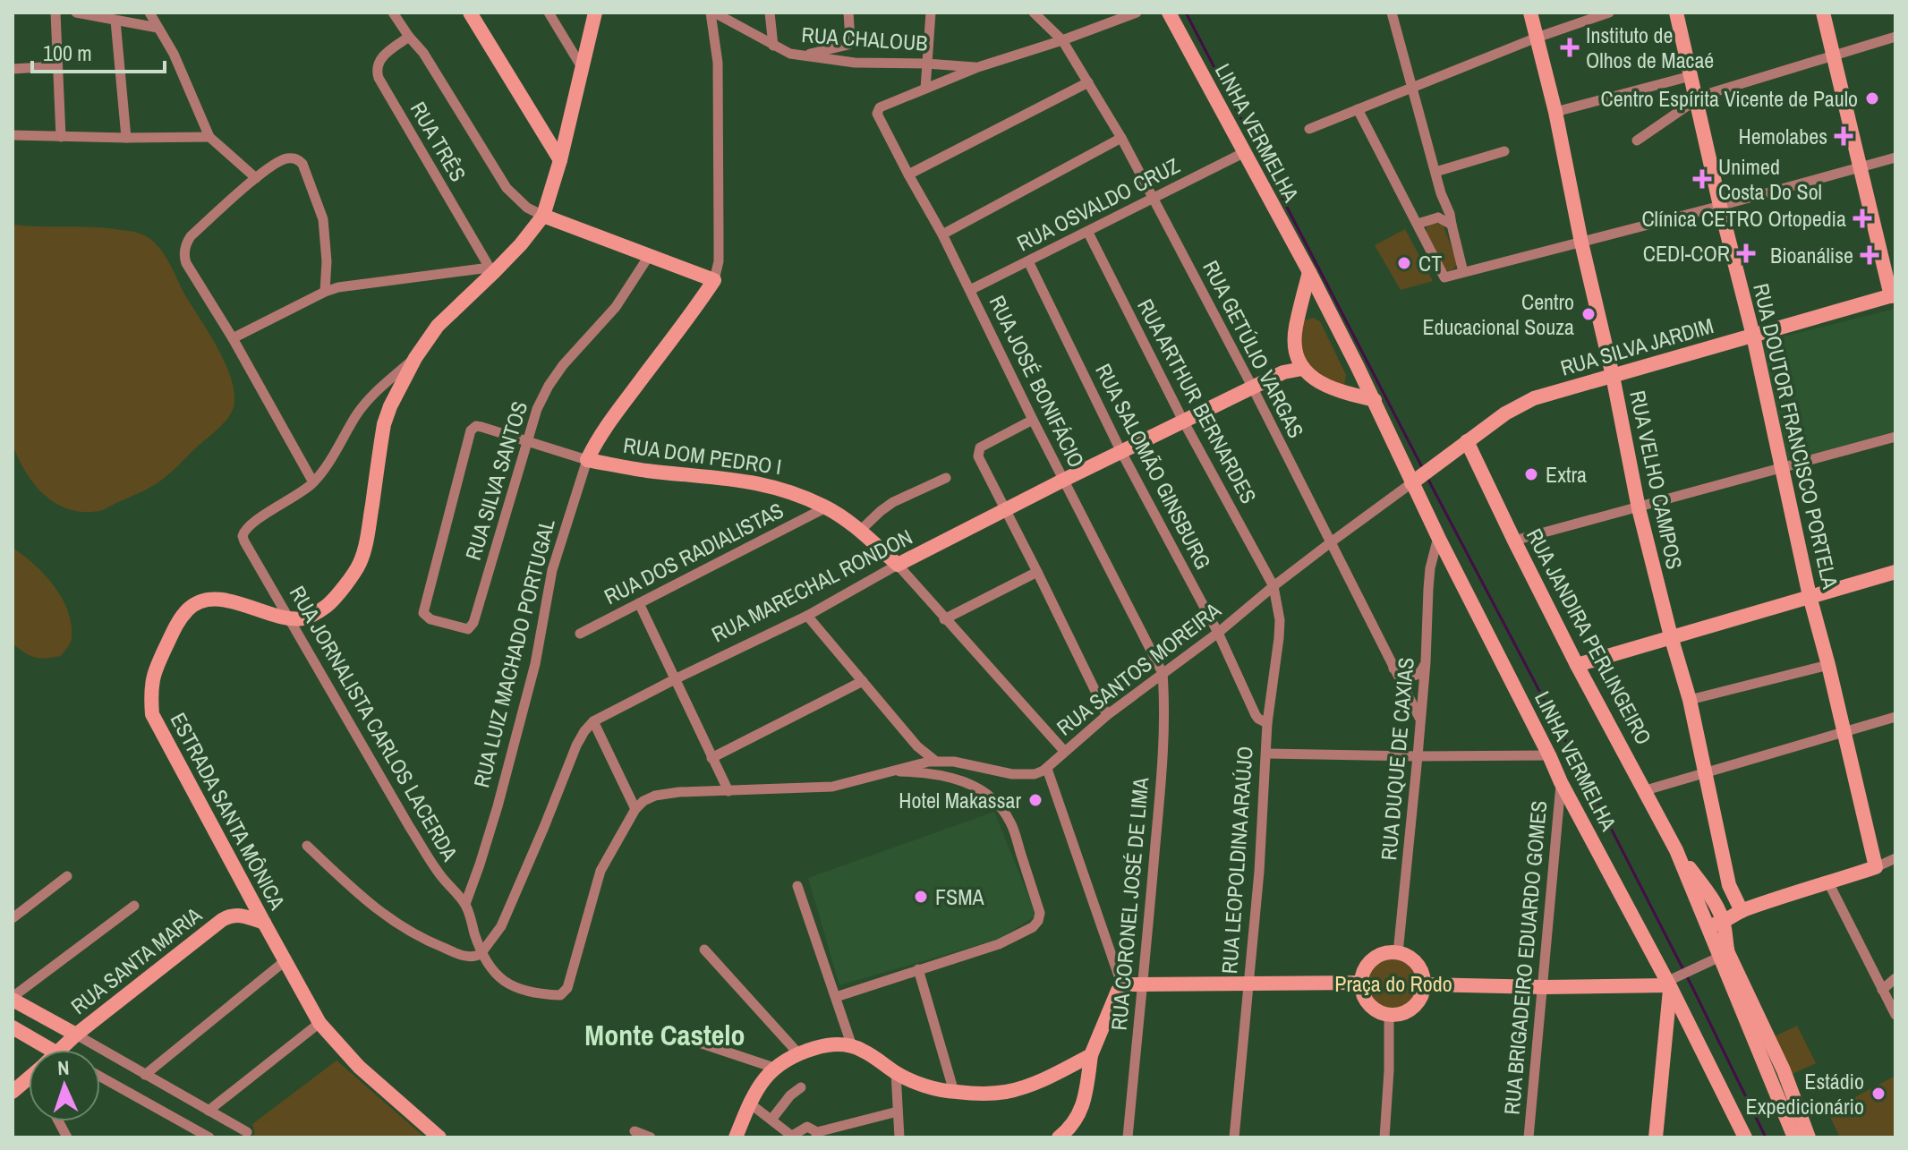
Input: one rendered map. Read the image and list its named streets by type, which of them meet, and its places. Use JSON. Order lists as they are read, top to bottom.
{
  "streets": {
    "main road": [
      "LINHA VERMELHA",
      "RUA SILVA JARDIM",
      "RUA DOUTOR FRANCISCO PORTELA",
      "RUA DOM PEDRO I",
      "RUA VELHO CAMPOS",
      "RUA MARECHAL RONDON",
      "RUA JANDIRA PERLINGEIRO",
      "RUA LUIZ MACHADO PORTUGAL",
      "ESTRADA SANTA MÔNICA",
      "RUA SANTA MARIA"
    ],
    "street": [
      "RUA CHALOUB",
      "RUA TRÊS",
      "RUA OSVALDO CRUZ",
      "RUA GETÚLIO VARGAS",
      "RUA JOSÉ BONIFÁCIO",
      "RUA ARTHUR BERNARDES",
      "RUA SALOMÃO GINSBURG",
      "RUA SILVA SANTOS",
      "RUA DOS RADIALISTAS",
      "RUA SANTOS MOREIRA",
      "RUA JORNALISTA CARLOS LACERDA",
      "RUA DUQUE DE CAXIAS",
      "RUA LEOPOLDINA ARAÚJO",
      "RUA CORONEL JOSÉ DE LIMA",
      "RUA BRIGADEIRO EDUARDO GOMES"
    ]
  },
  "crossings": [
    ["LINHA VERMELHA", "RUA OSVALDO CRUZ"],
    ["LINHA VERMELHA", "RUA SILVA JARDIM"],
    ["LINHA VERMELHA", "RUA SANTOS MOREIRA"],
    ["LINHA VERMELHA", "RUA DUQUE DE CAXIAS"],
    ["LINHA VERMELHA", "RUA BRIGADEIRO EDUARDO GOMES"],
    ["RUA OSVALDO CRUZ", "RUA GETÚLIO VARGAS"],
    ["RUA OSVALDO CRUZ", "RUA JOSÉ BONIFÁCIO"],
    ["RUA OSVALDO CRUZ", "RUA ARTHUR BERNARDES"],
    ["RUA OSVALDO CRUZ", "RUA SALOMÃO GINSBURG"],
    ["RUA SILVA JARDIM", "RUA DOUTOR FRANCISCO PORTELA"],
    ["RUA SILVA JARDIM", "RUA VELHO CAMPOS"],
    ["RUA SILVA JARDIM", "RUA JANDIRA PERLINGEIRO"],
    ["RUA SILVA JARDIM", "RUA SANTOS MOREIRA"],
    ["RUA GETÚLIO VARGAS", "RUA MARECHAL RONDON"],
    ["RUA GETÚLIO VARGAS", "RUA SANTOS MOREIRA"],
    ["RUA GETÚLIO VARGAS", "RUA DUQUE DE CAXIAS"],
    ["RUA JOSÉ BONIFÁCIO", "RUA MARECHAL RONDON"],
    ["RUA JOSÉ BONIFÁCIO", "RUA SANTOS MOREIRA"],
    ["RUA JOSÉ BONIFÁCIO", "RUA CORONEL JOSÉ DE LIMA"],
    ["RUA ARTHUR BERNARDES", "RUA MARECHAL RONDON"],
    ["RUA ARTHUR BERNARDES", "RUA SANTOS MOREIRA"],
    ["RUA ARTHUR BERNARDES", "RUA LEOPOLDINA ARAÚJO"],
    ["RUA DOM PEDRO I", "RUA SILVA SANTOS"],
    ["RUA DOM PEDRO I", "RUA DOS RADIALISTAS"],
    ["RUA DOM PEDRO I", "RUA MARECHAL RONDON"],
    ["RUA DOM PEDRO I", "RUA LUIZ MACHADO PORTUGAL"],
    ["RUA SALOMÃO GINSBURG", "RUA MARECHAL RONDON"],
    ["RUA SALOMÃO GINSBURG", "RUA SANTOS MOREIRA"],
    ["RUA SALOMÃO GINSBURG", "RUA LEOPOLDINA ARAÚJO"],
    ["RUA MARECHAL RONDON", "RUA JORNALISTA CARLOS LACERDA"],
    ["RUA LUIZ MACHADO PORTUGAL", "RUA JORNALISTA CARLOS LACERDA"],
    ["RUA SANTOS MOREIRA", "RUA LEOPOLDINA ARAÚJO"],
    ["RUA SANTOS MOREIRA", "RUA CORONEL JOSÉ DE LIMA"],
    ["RUA JORNALISTA CARLOS LACERDA", "ESTRADA SANTA MÔNICA"],
    ["ESTRADA SANTA MÔNICA", "RUA SANTA MARIA"]
  ],
  "districts": ["Monte Castelo"],
  "parks": ["Praça do Rodo"],
  "places": {
    "health": [
      "Instituto de Olhos de Macaé",
      "Hemolabes",
      "Unimed Costa Do Sol",
      "Clínica CETRO Ortopedia",
      "CEDI-COR",
      "Bioanálise"
    ],
    "other": [
      "Centro Espírita Vicente de Paulo",
      "CT",
      "Centro Educacional Souza",
      "Extra",
      "Hotel Makassar",
      "FSMA",
      "Estádio Expedicionário"
    ]
  },
  "scale_bar": "100 m",
  "north": "top"
}
